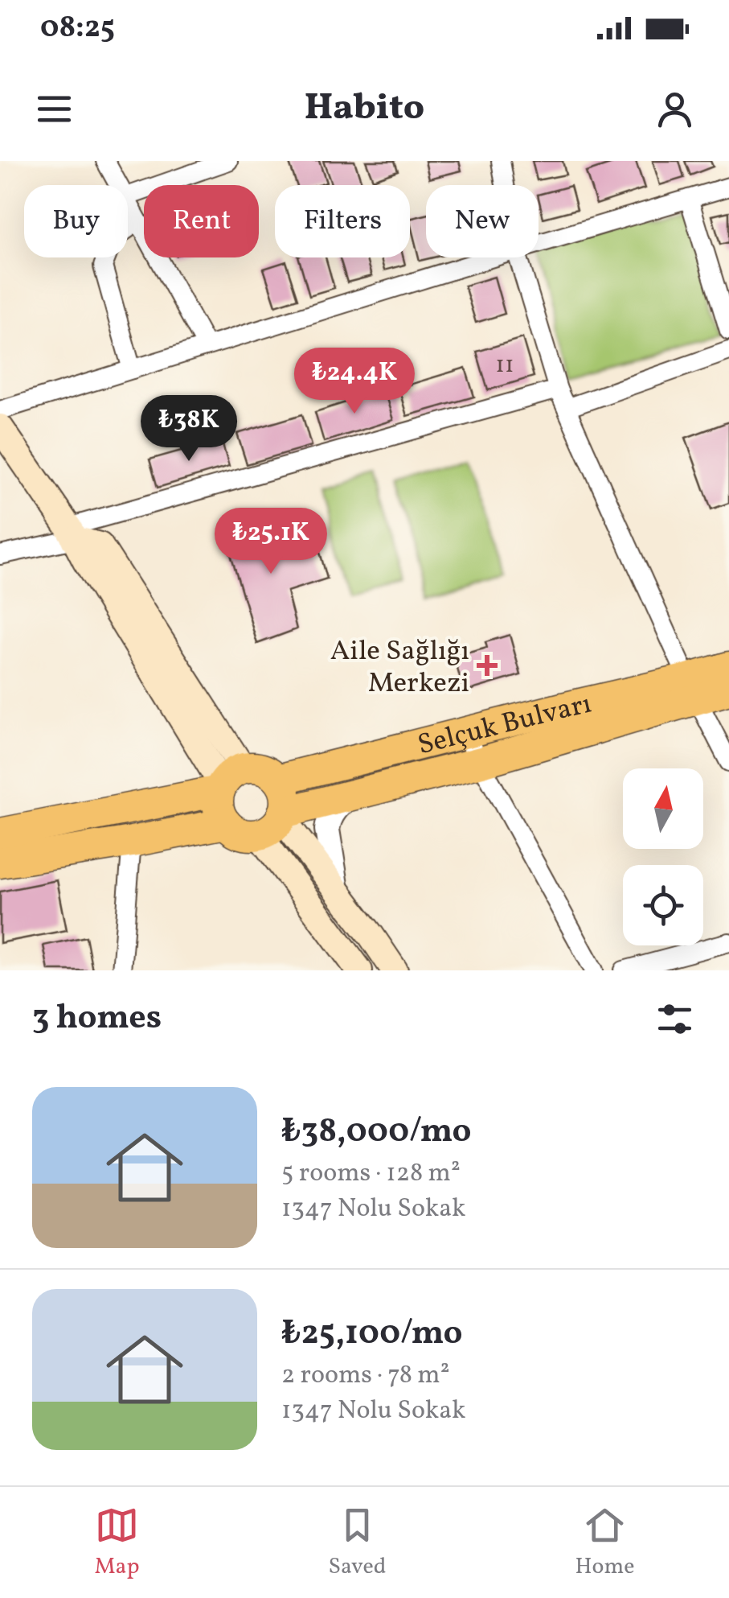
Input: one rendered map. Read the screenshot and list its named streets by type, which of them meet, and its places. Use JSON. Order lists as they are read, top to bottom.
{
  "streets": {
    "main road": ["Selçuk Bulvarı"]
  },
  "places": {
    "health": ["Aile Sağlığı Merkezi"]
  },
  "house_numbers": ["11"],
  "north": "top",
  "page": {
    "status": "08:25",
    "header": "Habito",
    "chip": [
      "Buy",
      "Rent",
      "Filters",
      "New"
    ],
    "price": ["₺24.4K", "₺38K", "₺25.1K"],
    "heading": "3 homes",
    "list": [
      {
        "name": "₺38,000/mo",
        "note": "5 rooms · 128 m² · 1347 Nolu Sokak"
      },
      {
        "name": "₺25,100/mo",
        "note": "2 rooms · 78 m² · 1347 Nolu Sokak"
      }
    ],
    "tabs": ["Map", "Saved", "Home"]
  }
}
